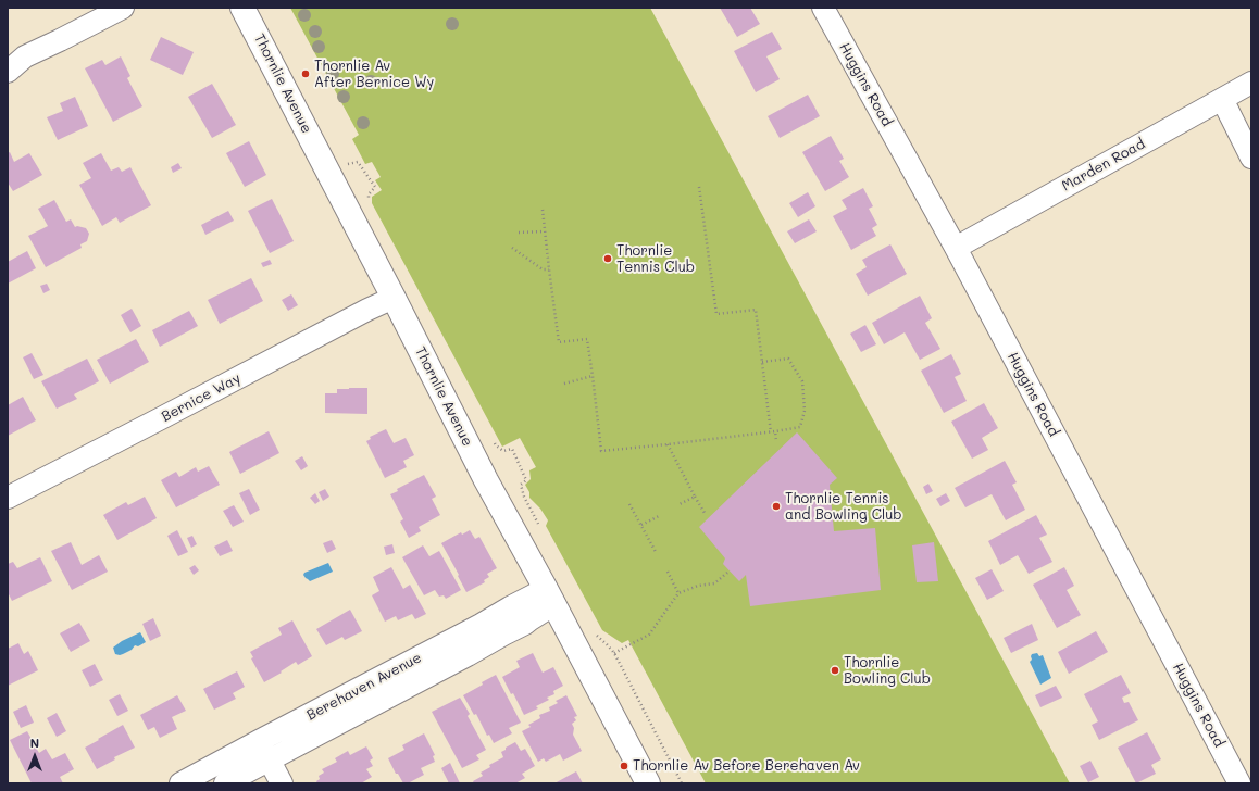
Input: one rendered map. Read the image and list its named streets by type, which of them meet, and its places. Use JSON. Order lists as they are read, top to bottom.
{
  "streets": {
    "main road": ["Thornlie Avenue"],
    "street": [
      "Huggins Road",
      "Marden Road",
      "Bernice Way",
      "Berehaven Avenue"
    ]
  },
  "crossings": [
    ["Thornlie Avenue", "Bernice Way"],
    ["Thornlie Avenue", "Berehaven Avenue"],
    ["Huggins Road", "Marden Road"]
  ],
  "places": [
    "Thornlie Av After Bernice Wy",
    "Thornlie Tennis Club",
    "Thornlie Tennis and Bowling Club",
    "Thornlie Bowling Club",
    "Thornlie Av Before Berehaven Av"
  ],
  "north": "top"
}
